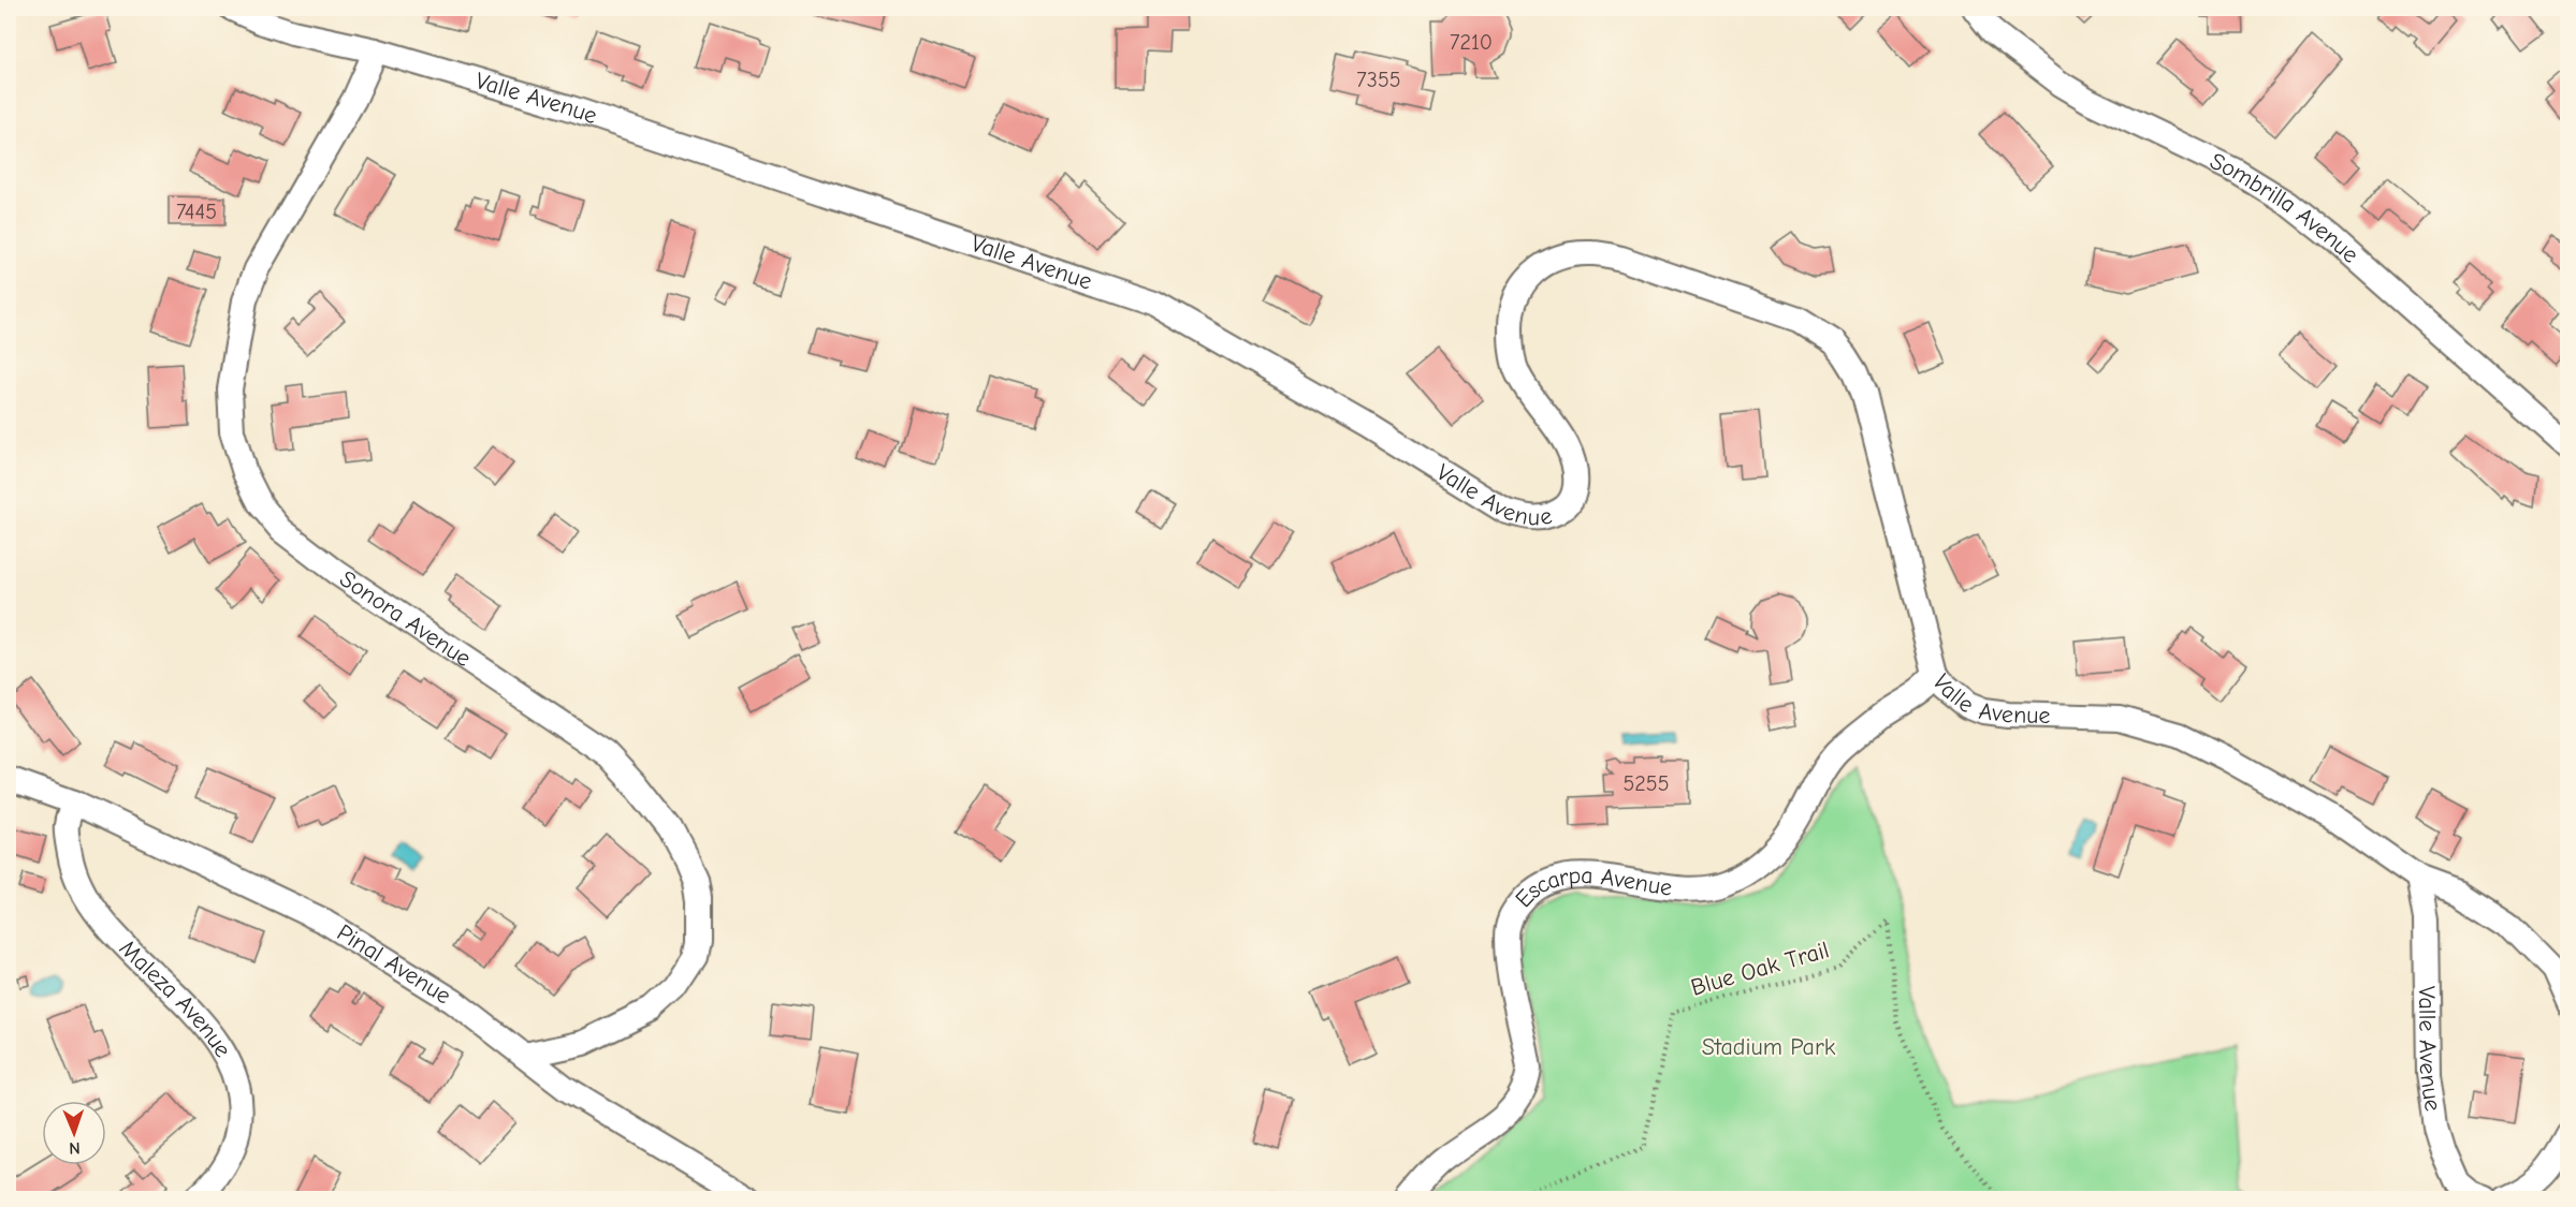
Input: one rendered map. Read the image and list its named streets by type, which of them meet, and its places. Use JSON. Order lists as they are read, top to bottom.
{
  "streets": {
    "street": [
      "Valle Avenue",
      "Sombrilla Avenue",
      "Sonora Avenue",
      "Escarpa Avenue",
      "Pinal Avenue",
      "Maleza Avenue"
    ],
    "path": ["Blue Oak Trail"]
  },
  "crossings": [
    ["Valle Avenue", "Sonora Avenue"],
    ["Valle Avenue", "Escarpa Avenue"],
    ["Sonora Avenue", "Pinal Avenue"],
    ["Pinal Avenue", "Maleza Avenue"]
  ],
  "parks": ["Stadium Park"],
  "house_numbers": [
    "7210",
    "7355",
    "7445",
    "5255"
  ],
  "north": "bottom"
}
